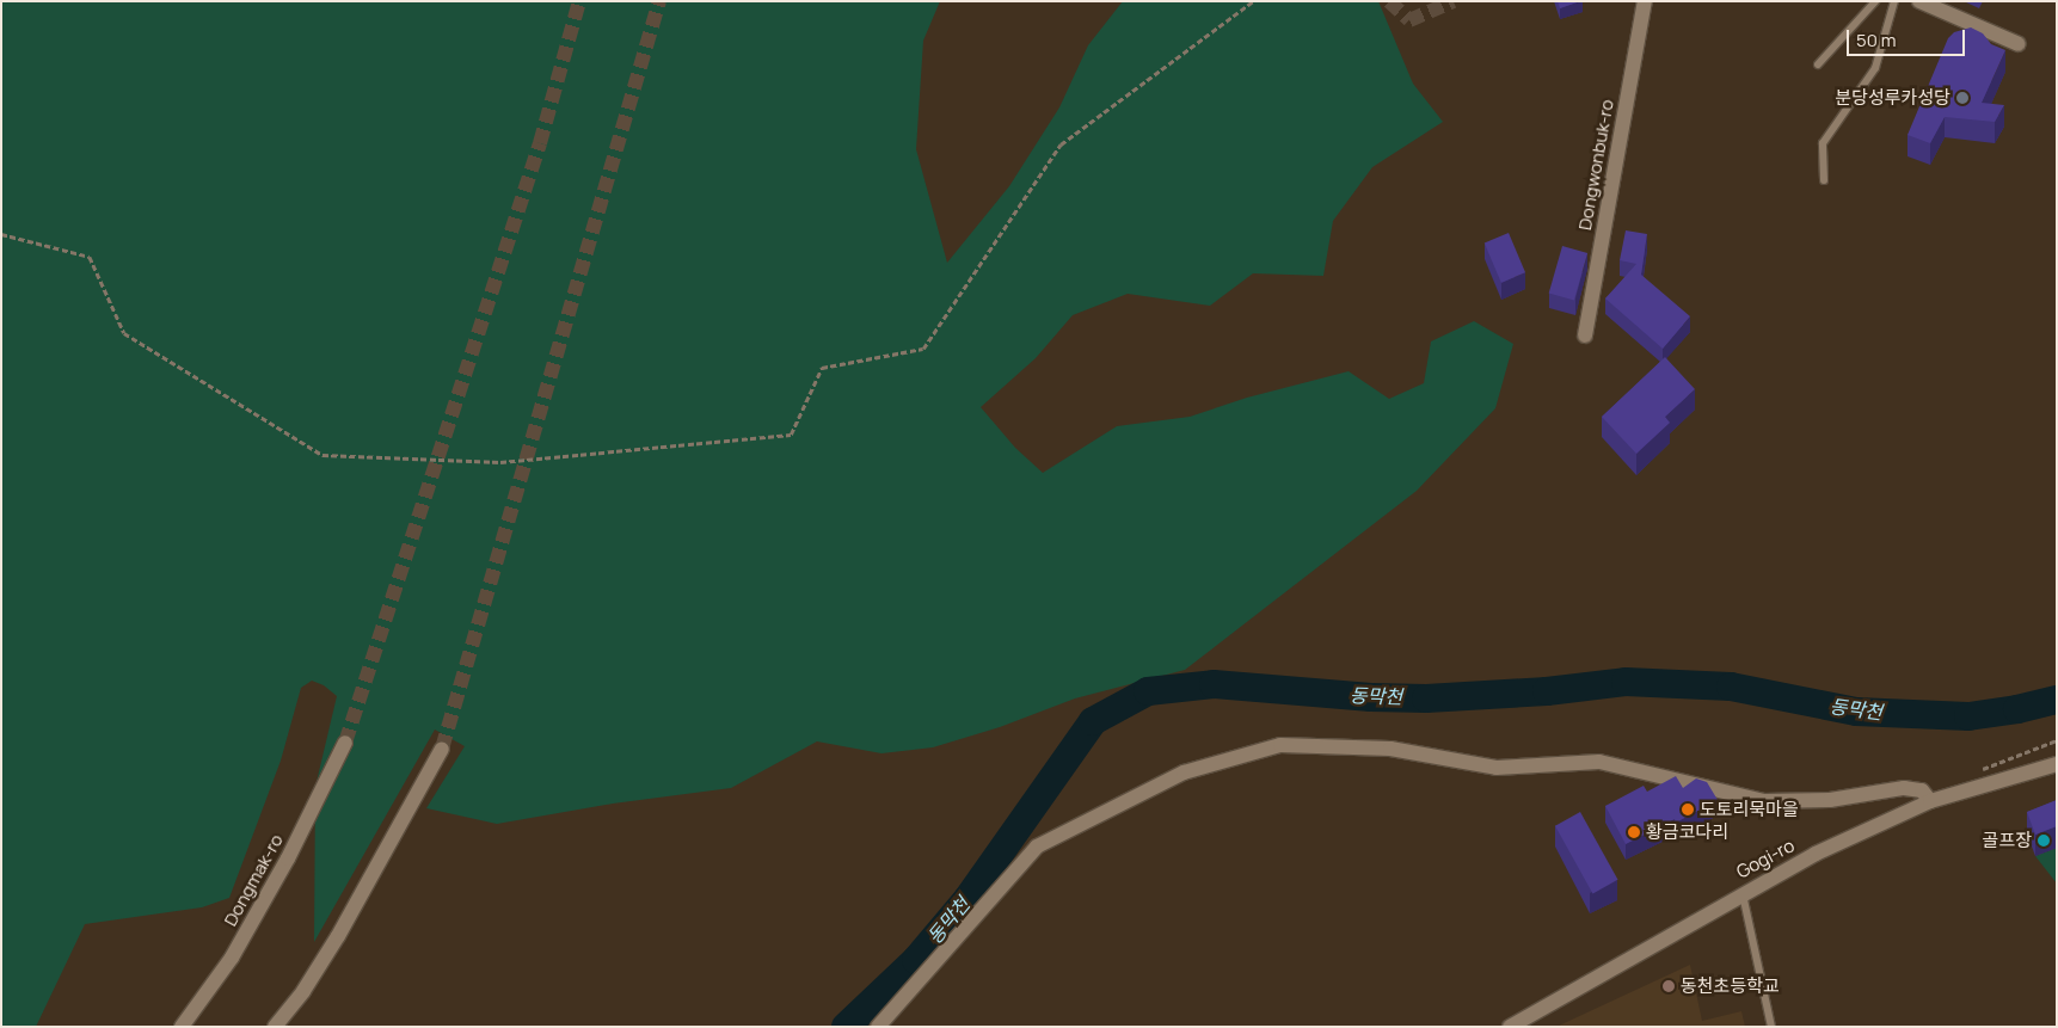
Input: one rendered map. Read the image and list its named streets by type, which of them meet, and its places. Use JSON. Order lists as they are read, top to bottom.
{
  "streets": {
    "street": ["Dongwonbuk-ro", "Gogi-ro", "Dongmak-ro"]
  },
  "water": ["동막천"],
  "places": [
    "분당성루카성당",
    "도토리묵마을",
    "황금코다리",
    "골프장",
    "동천초등학교"
  ],
  "scale_bar": "50 m"
}
